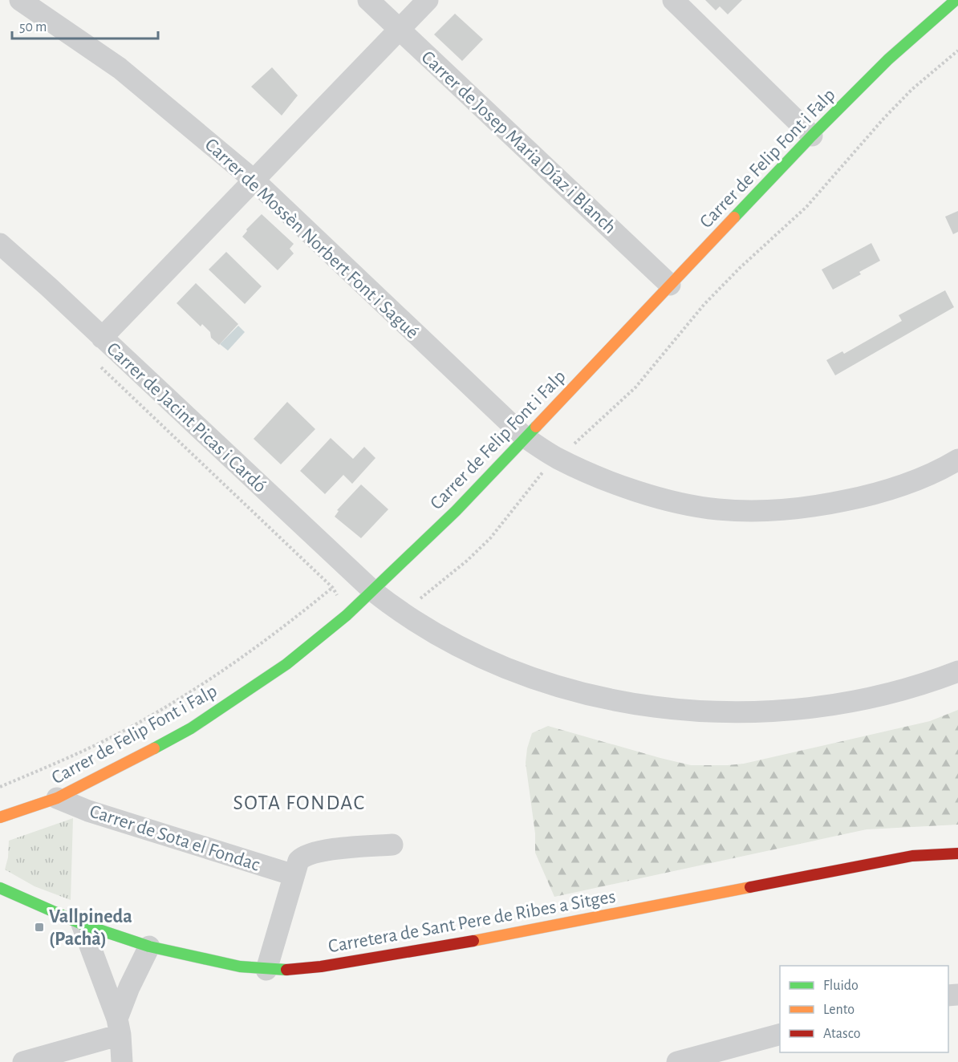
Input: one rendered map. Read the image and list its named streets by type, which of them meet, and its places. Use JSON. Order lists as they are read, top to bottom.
{
  "streets": {
    "street": [
      "Carrer de Josep Maria Díaz i Blanch",
      "Carrer de Felip Font i Falp",
      "Carrer de Mossèn Norbert Font i Sagué",
      "Carrer de Jacint Picas i Cardó",
      "Carrer de Sota el Fondac",
      "Carretera de Sant Pere de Ribes a Sitges"
    ]
  },
  "crossings": [
    ["Carrer de Josep Maria Díaz i Blanch", "Carrer de Felip Font i Falp"],
    ["Carrer de Felip Font i Falp", "Carrer de Mossèn Norbert Font i Sagué"],
    ["Carrer de Felip Font i Falp", "Carrer de Jacint Picas i Cardó"],
    ["Carrer de Felip Font i Falp", "Carrer de Sota el Fondac"]
  ],
  "districts": ["SOTA FONDAC"],
  "places": {
    "transit": ["Vallpineda (Pachà)"]
  },
  "legend": ["Fluido", "Lento", "Atasco"],
  "scale_bar": "50 m"
}
